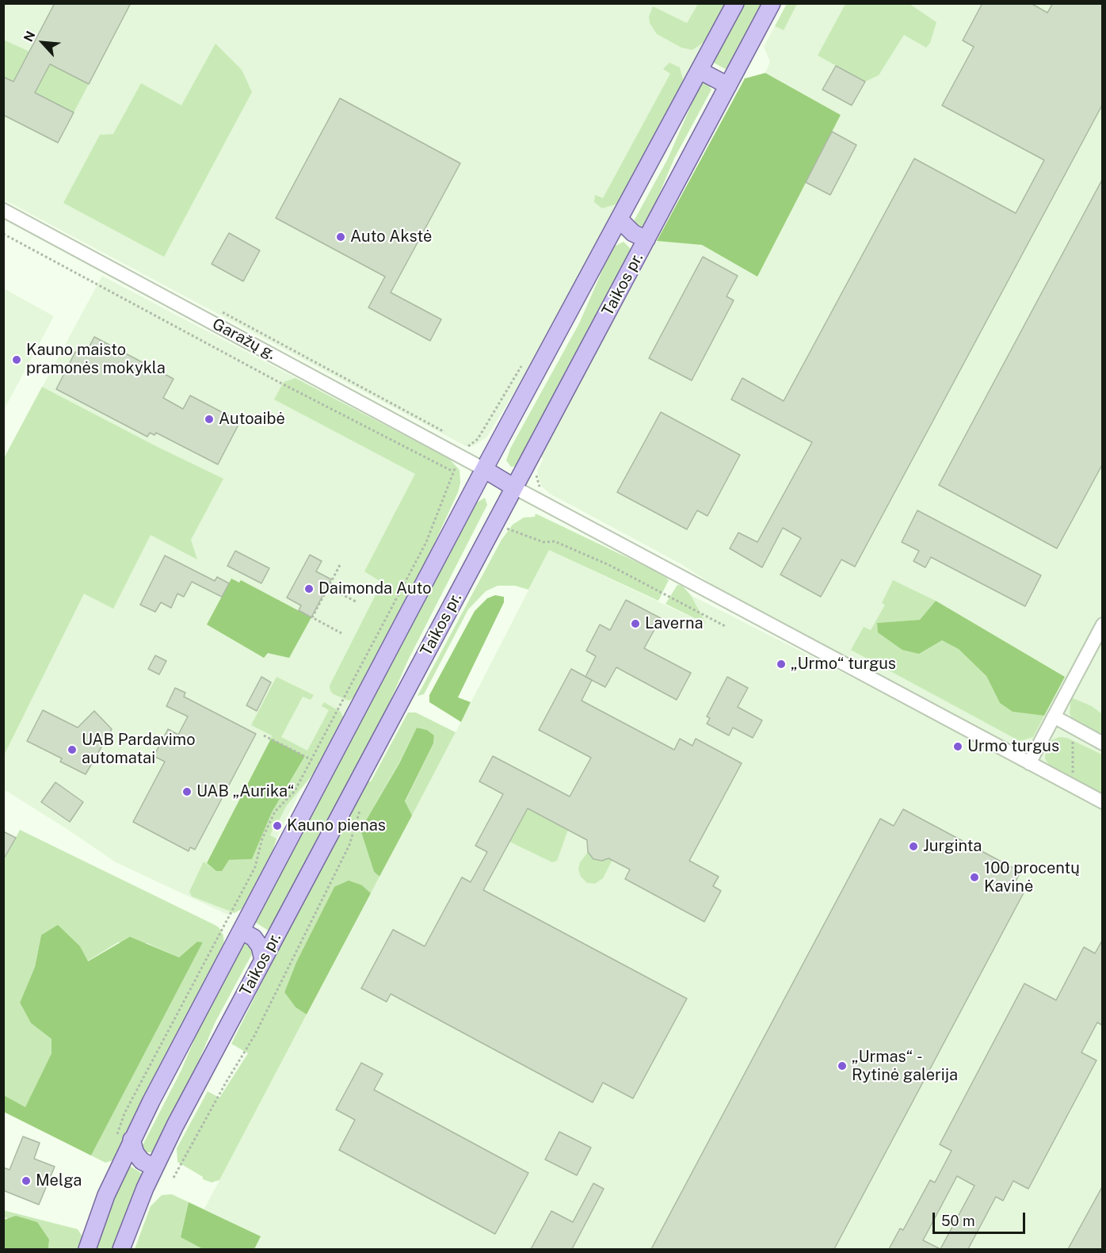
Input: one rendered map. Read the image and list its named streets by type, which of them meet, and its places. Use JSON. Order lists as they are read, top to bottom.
{
  "streets": {
    "main road": ["Taikos pr."],
    "street": ["Garažų g."]
  },
  "crossings": [
    ["Taikos pr.", "Garažų g."]
  ],
  "places": [
    "Auto Akstė",
    "Kauno maisto pramonės mokykla",
    "Autoaibė",
    "Daimonda Auto",
    "Laverna",
    "„Urmo“ turgus",
    "Urmo turgus",
    "UAB Pardavimo automatai",
    "UAB „Aurika“",
    "Kauno pienas",
    "Jurginta",
    "100 procentų Kavinė",
    "„Urmas“ - Rytinė galerija",
    "Melga"
  ],
  "scale_bar": "50 m",
  "north": "top left"
}
